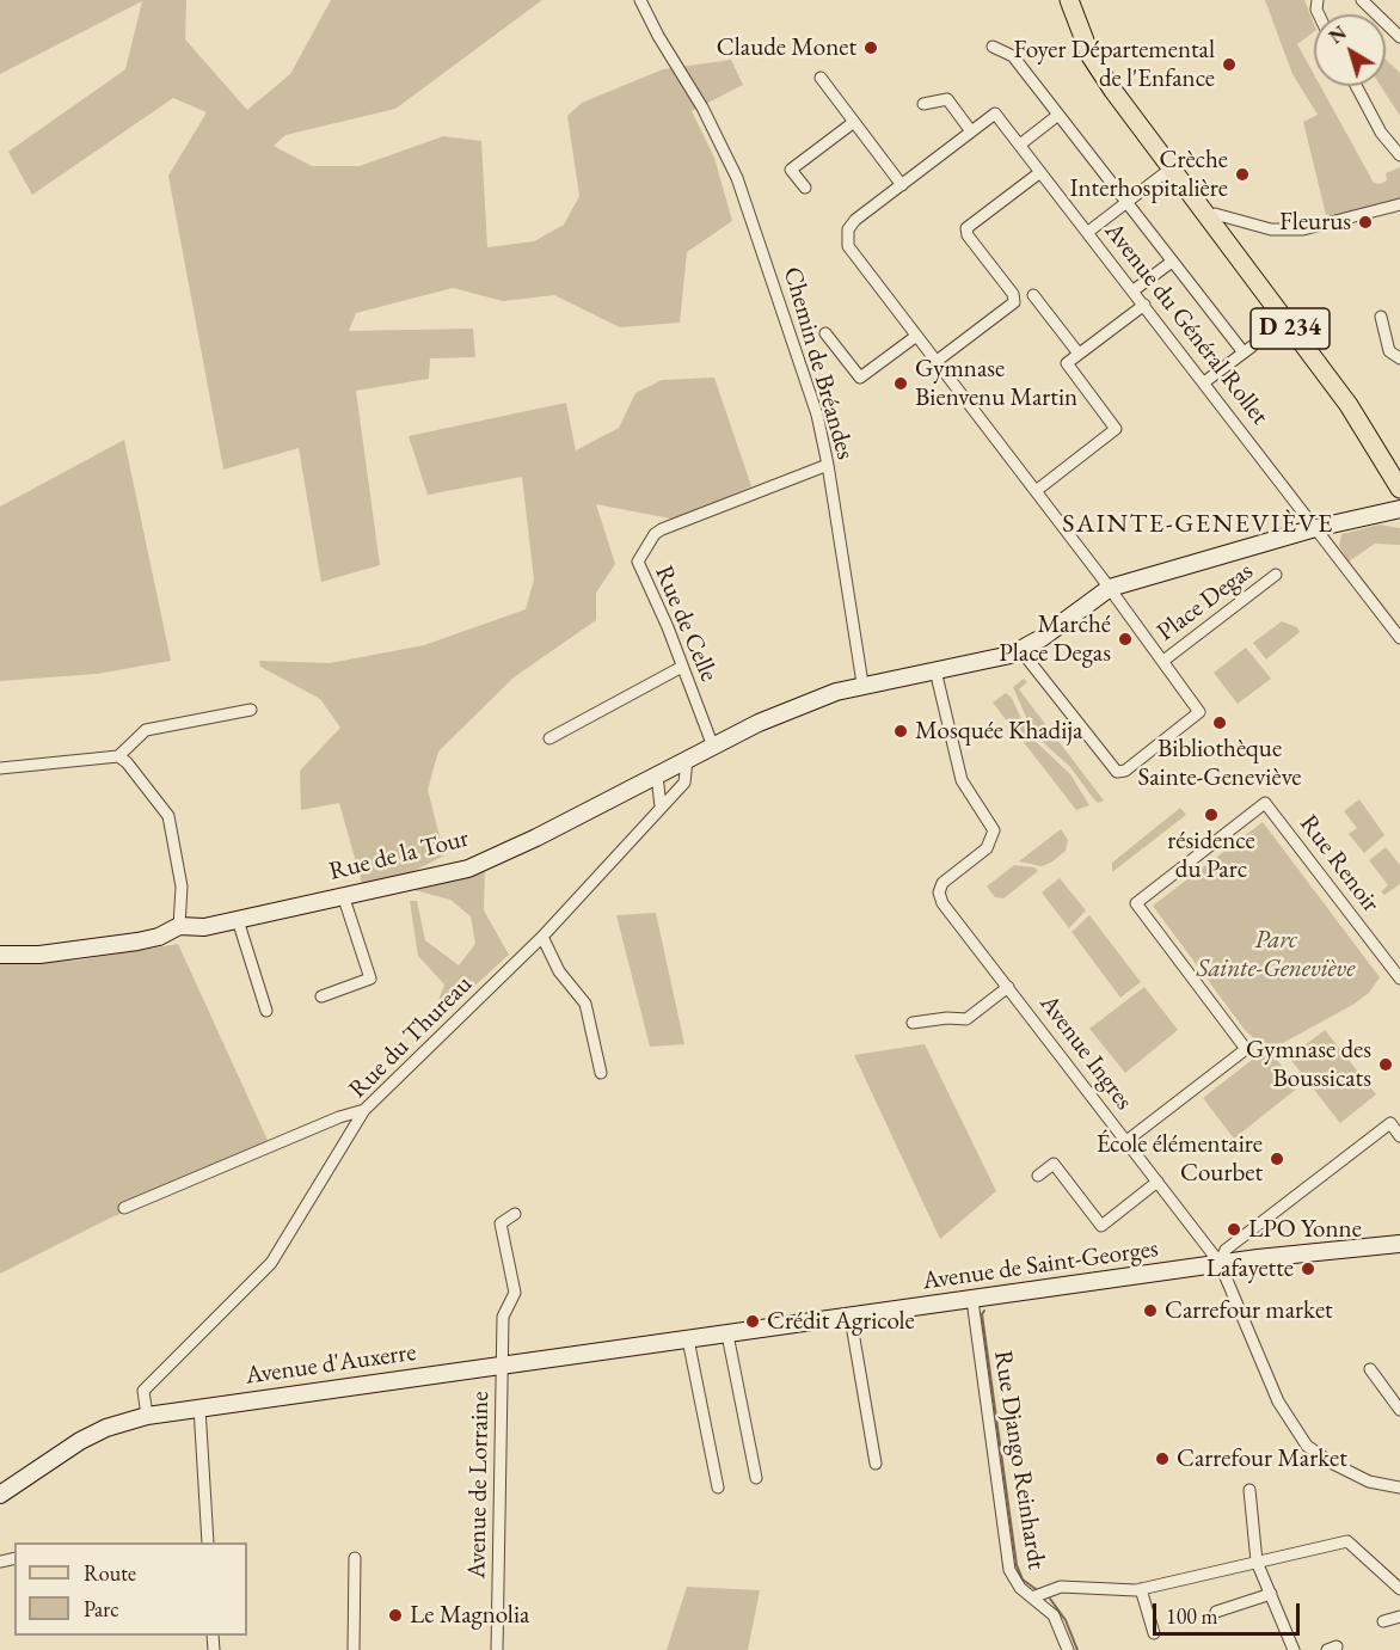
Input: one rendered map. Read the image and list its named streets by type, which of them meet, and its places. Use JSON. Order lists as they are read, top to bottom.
{
  "streets": {
    "main road": ["D 234"],
    "street": [
      "Avenue du Général Rollet",
      "Chemin de Bréandes",
      "Place Degas",
      "Rue de Celle",
      "Rue de la Tour",
      "Rue Renoir",
      "Rue du Thureau",
      "Avenue Ingres",
      "Avenue de Saint-Georges",
      "Avenue d'Auxerre",
      "Rue Django Reinhardt",
      "Avenue de Lorraine"
    ]
  },
  "crossings": [
    ["Chemin de Bréandes", "Rue de Celle"],
    ["Chemin de Bréandes", "Rue de la Tour"],
    ["Rue de Celle", "Rue de la Tour"],
    ["Rue de la Tour", "Rue du Thureau"],
    ["Rue de la Tour", "Avenue Ingres"],
    ["Rue Renoir", "Avenue Ingres"],
    ["Rue du Thureau", "Avenue d'Auxerre"],
    ["Avenue Ingres", "Avenue de Saint-Georges"],
    ["Avenue de Saint-Georges", "Avenue d'Auxerre"],
    ["Avenue de Saint-Georges", "Rue Django Reinhardt"],
    ["Avenue d'Auxerre", "Avenue de Lorraine"]
  ],
  "districts": ["SAINTE-GENEVIÈVE"],
  "parks": ["Parc Sainte-Geneviève"],
  "places": [
    "Claude Monet",
    "Foyer Départemental de l'Enfance",
    "Crèche Interhospitalière",
    "Fleurus",
    "Gymnase Bienvenu Martin",
    "Marché Place Degas",
    "Bibliothèque Sainte-Geneviève",
    "Mosquée Khadija",
    "résidence du Parc",
    "Gymnase des Boussicats",
    "École élémentaire Courbet",
    "LPO Yonne",
    "Lafayette",
    "Carrefour market",
    "Crédit Agricole",
    "Carrefour Market",
    "Le Magnolia"
  ],
  "legend": ["Route", "Parc"],
  "scale_bar": "100 m",
  "north": "top left"
}
